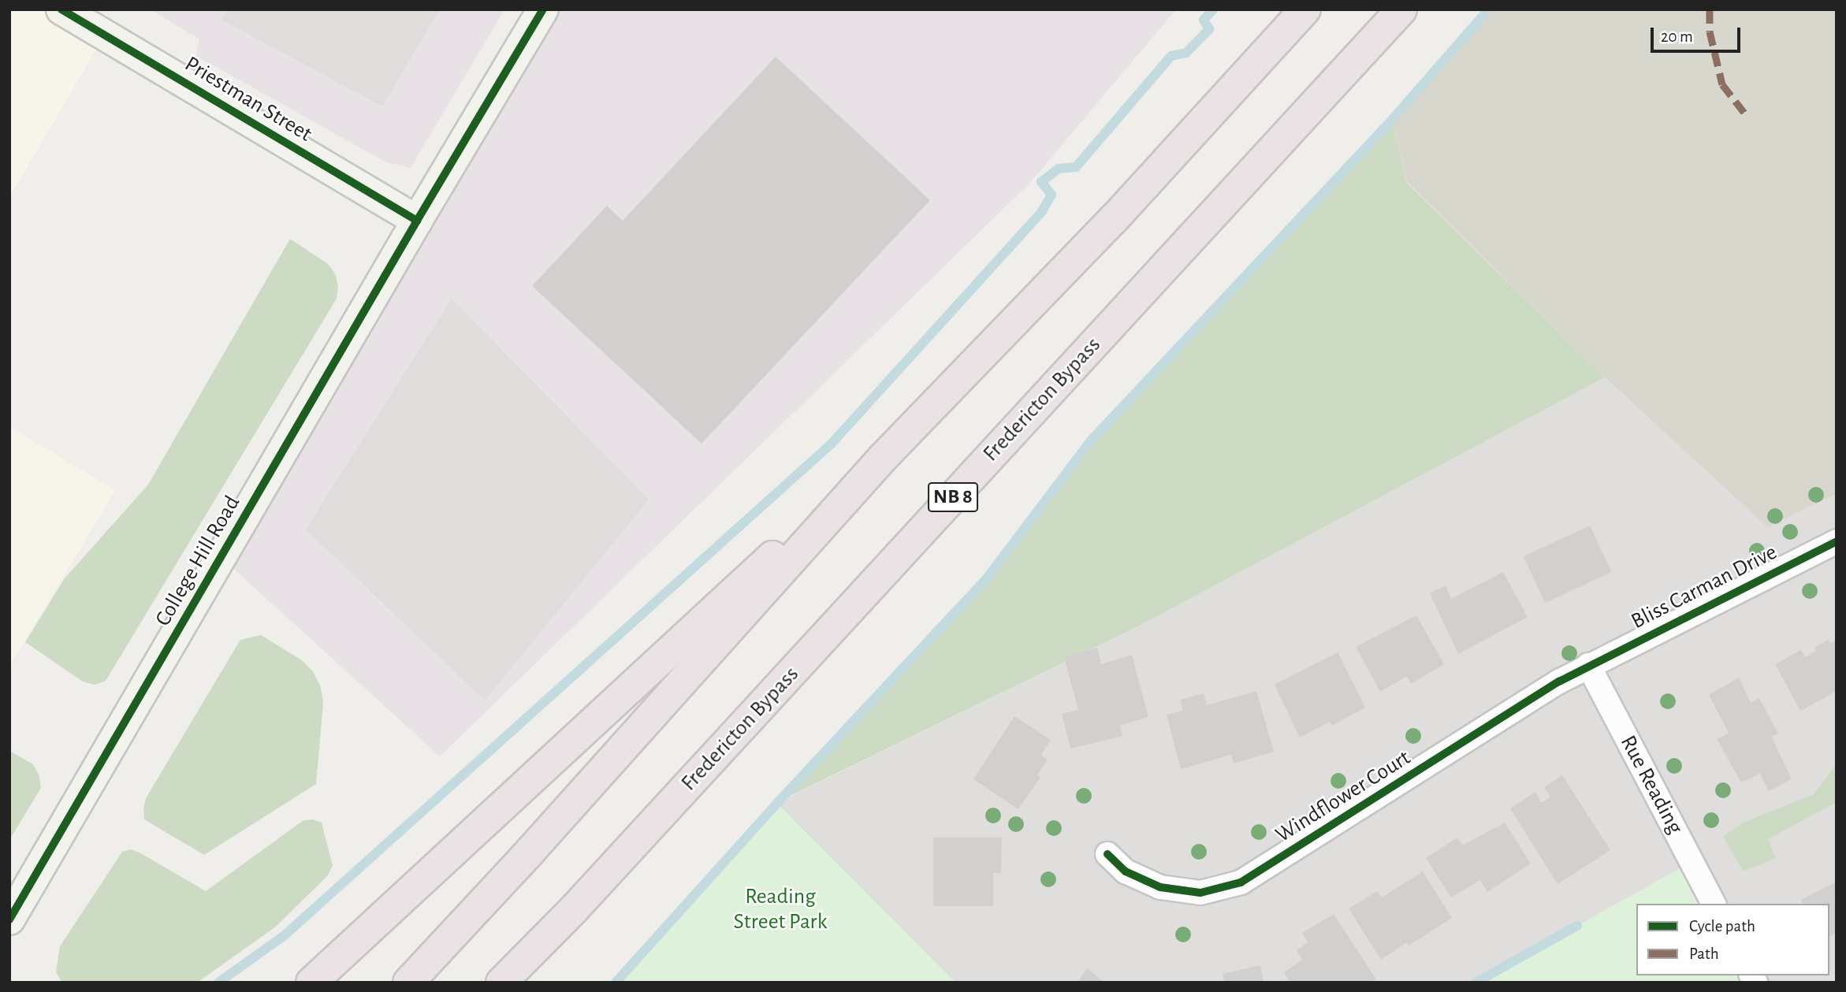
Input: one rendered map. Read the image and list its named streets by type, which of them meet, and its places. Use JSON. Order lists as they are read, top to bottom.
{
  "streets": {
    "highway": ["Fredericton Bypass", "NB 8"],
    "street": [
      "Priestman Street",
      "College Hill Road",
      "Bliss Carman Drive",
      "Rue Reading",
      "Windflower Court"
    ]
  },
  "crossings": [
    ["Priestman Street", "College Hill Road"],
    ["Bliss Carman Drive", "Rue Reading"],
    ["Bliss Carman Drive", "Windflower Court"],
    ["Rue Reading", "Windflower Court"]
  ],
  "parks": ["Reading Street Park"],
  "legend": ["Cycle path", "Path"],
  "scale_bar": "20 m"
}
